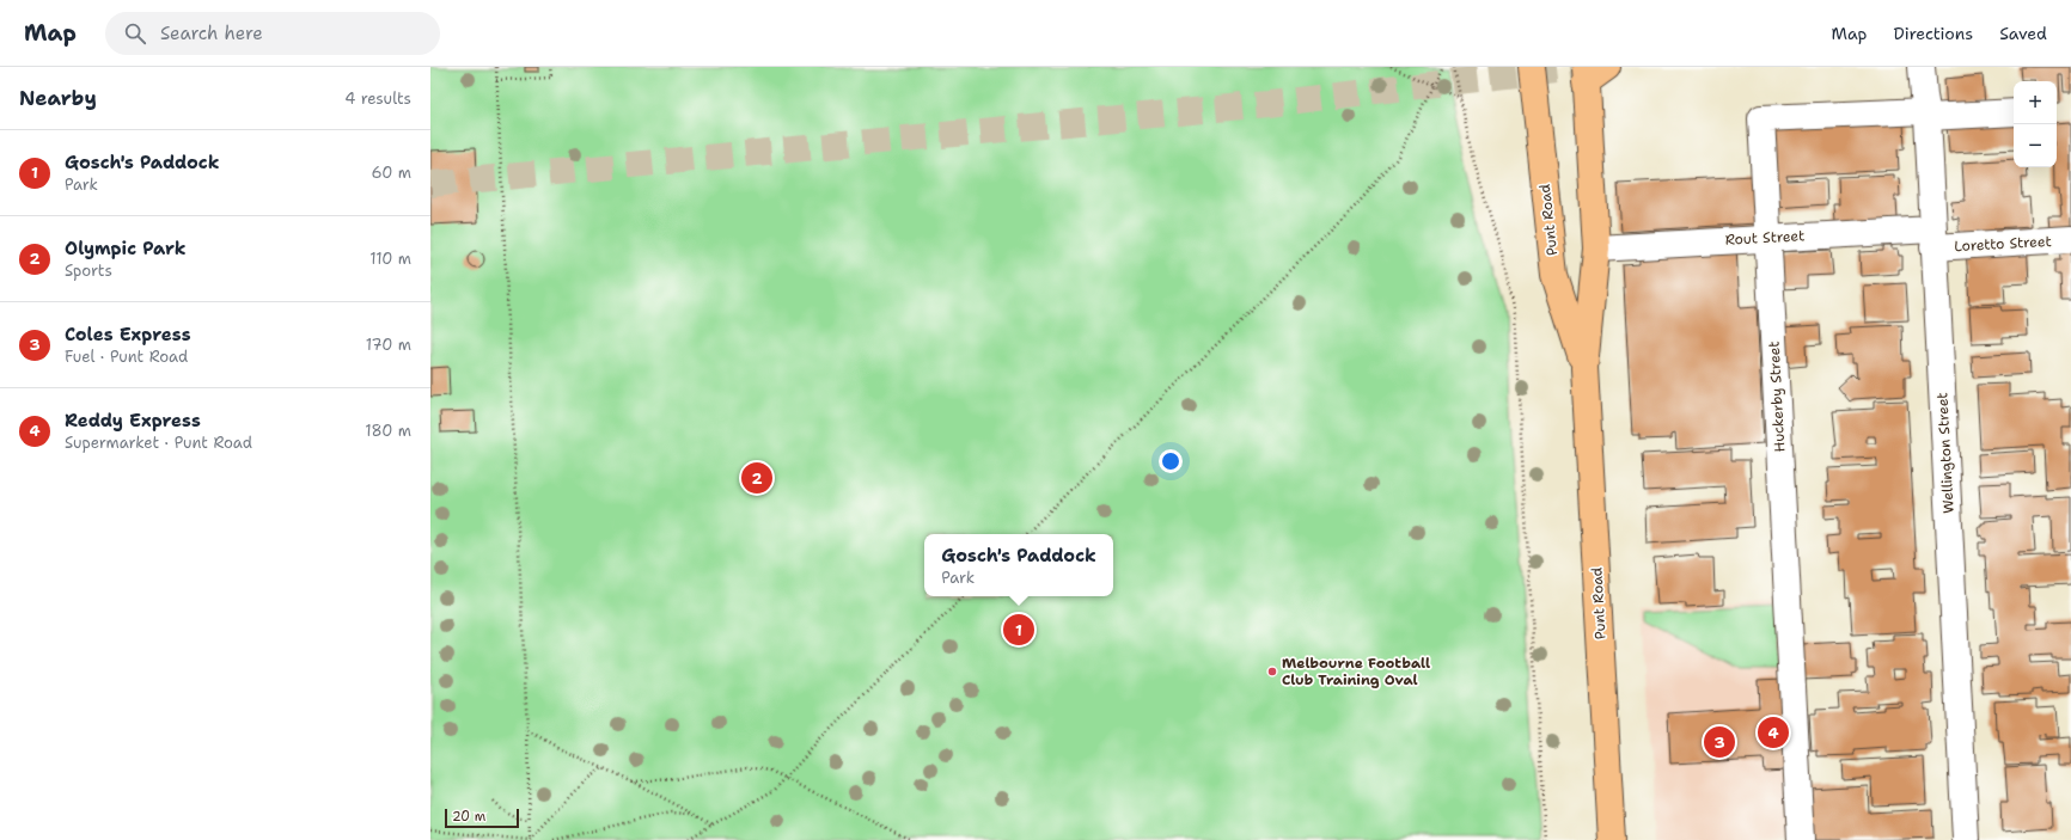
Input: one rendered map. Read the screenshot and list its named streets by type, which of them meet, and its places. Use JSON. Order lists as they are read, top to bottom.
{
  "streets": {
    "main road": ["Punt Road"],
    "street": [
      "Rout Street",
      "Loretto Street",
      "Huckerby Street",
      "Wellington Street"
    ]
  },
  "crossings": [
    ["Punt Road", "Rout Street"],
    ["Rout Street", "Loretto Street"],
    ["Rout Street", "Huckerby Street"],
    ["Rout Street", "Wellington Street"],
    ["Loretto Street", "Wellington Street"],
    ["Huckerby Street", "Wellington Street"]
  ],
  "places": ["Melbourne Football Club Training Oval"],
  "scale_bar": "20 m",
  "page": {
    "header": "Map",
    "search": "Search here",
    "nav": ["Map", "Directions", "Saved"],
    "heading": ["Nearby", "4 results"],
    "map_buttons": ["+", "−"],
    "list": [
      {
        "mark": "1",
        "name": "Gosch's Paddock",
        "note": "Park",
        "value": "60 m"
      },
      {
        "mark": "2",
        "name": "Olympic Park",
        "note": "Sports",
        "value": "110 m"
      },
      {
        "mark": "3",
        "name": "Coles Express",
        "note": "Fuel · Punt Road",
        "value": "170 m"
      },
      {
        "mark": "4",
        "name": "Reddy Express",
        "note": "Supermarket · Punt Road",
        "value": "180 m"
      }
    ],
    "pins": [
      "2",
      "1",
      "4",
      "3"
    ],
    "popup": ["Gosch's Paddock", "Park"],
    "scale": "20 m"
  }
}
